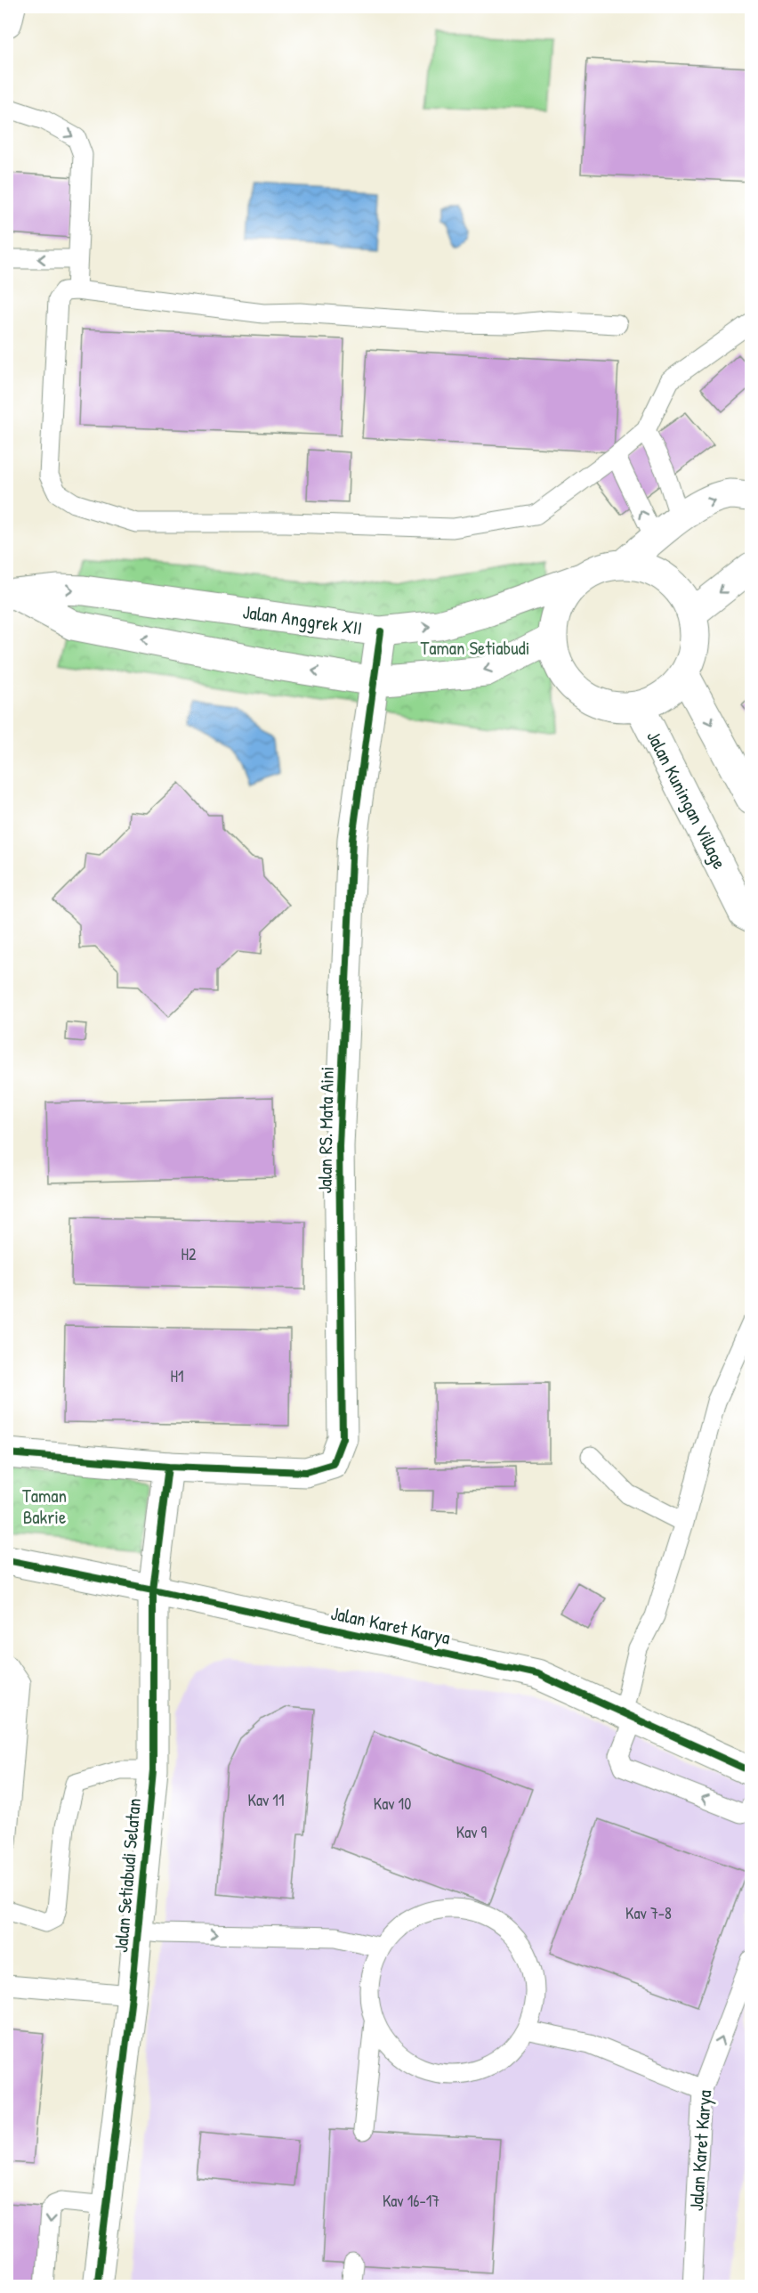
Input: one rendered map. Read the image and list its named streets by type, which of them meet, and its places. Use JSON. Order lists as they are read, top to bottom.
{
  "streets": {
    "street": [
      "Jalan Anggrek XII",
      "Jalan Kuningan Village",
      "Jalan RS. Mata Aini",
      "Jalan Karet Karya",
      "Jalan Setiabudi Selatan"
    ]
  },
  "crossings": [
    ["Jalan Anggrek XII", "Jalan Kuningan Village"],
    ["Jalan Anggrek XII", "Jalan RS. Mata Aini"],
    ["Jalan RS. Mata Aini", "Jalan Setiabudi Selatan"],
    ["Jalan Karet Karya", "Jalan Setiabudi Selatan"]
  ],
  "parks": ["Taman Setiabudi", "Taman Bakrie"],
  "house_numbers": [
    "H2",
    "H1",
    "Kav 11",
    "Kav 10",
    "Kav 9",
    "Kav 7-8",
    "Kav 16-17"
  ]
}
